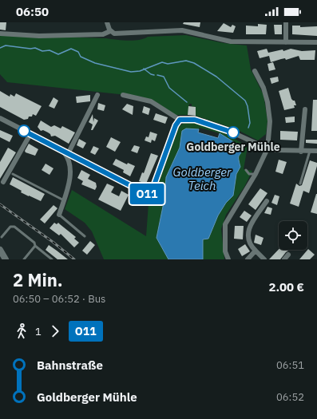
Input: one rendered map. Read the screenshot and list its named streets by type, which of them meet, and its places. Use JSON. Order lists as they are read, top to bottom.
{
  "water": ["Goldberger Teich"],
  "places": ["Goldberger Mühle"],
  "lines": ["bus line O11"],
  "page": {
    "status": "06:50",
    "on_map": "O11",
    "heading": ["2 Min.", "06:50 – 06:52 · Bus", "2.00 €"],
    "legs": ["1", "O11"],
    "list": [
      {
        "name": "Bahnstraße",
        "value": "06:51"
      },
      {
        "name": "Goldberger Mühle",
        "value": "06:52"
      }
    ]
  }
}
